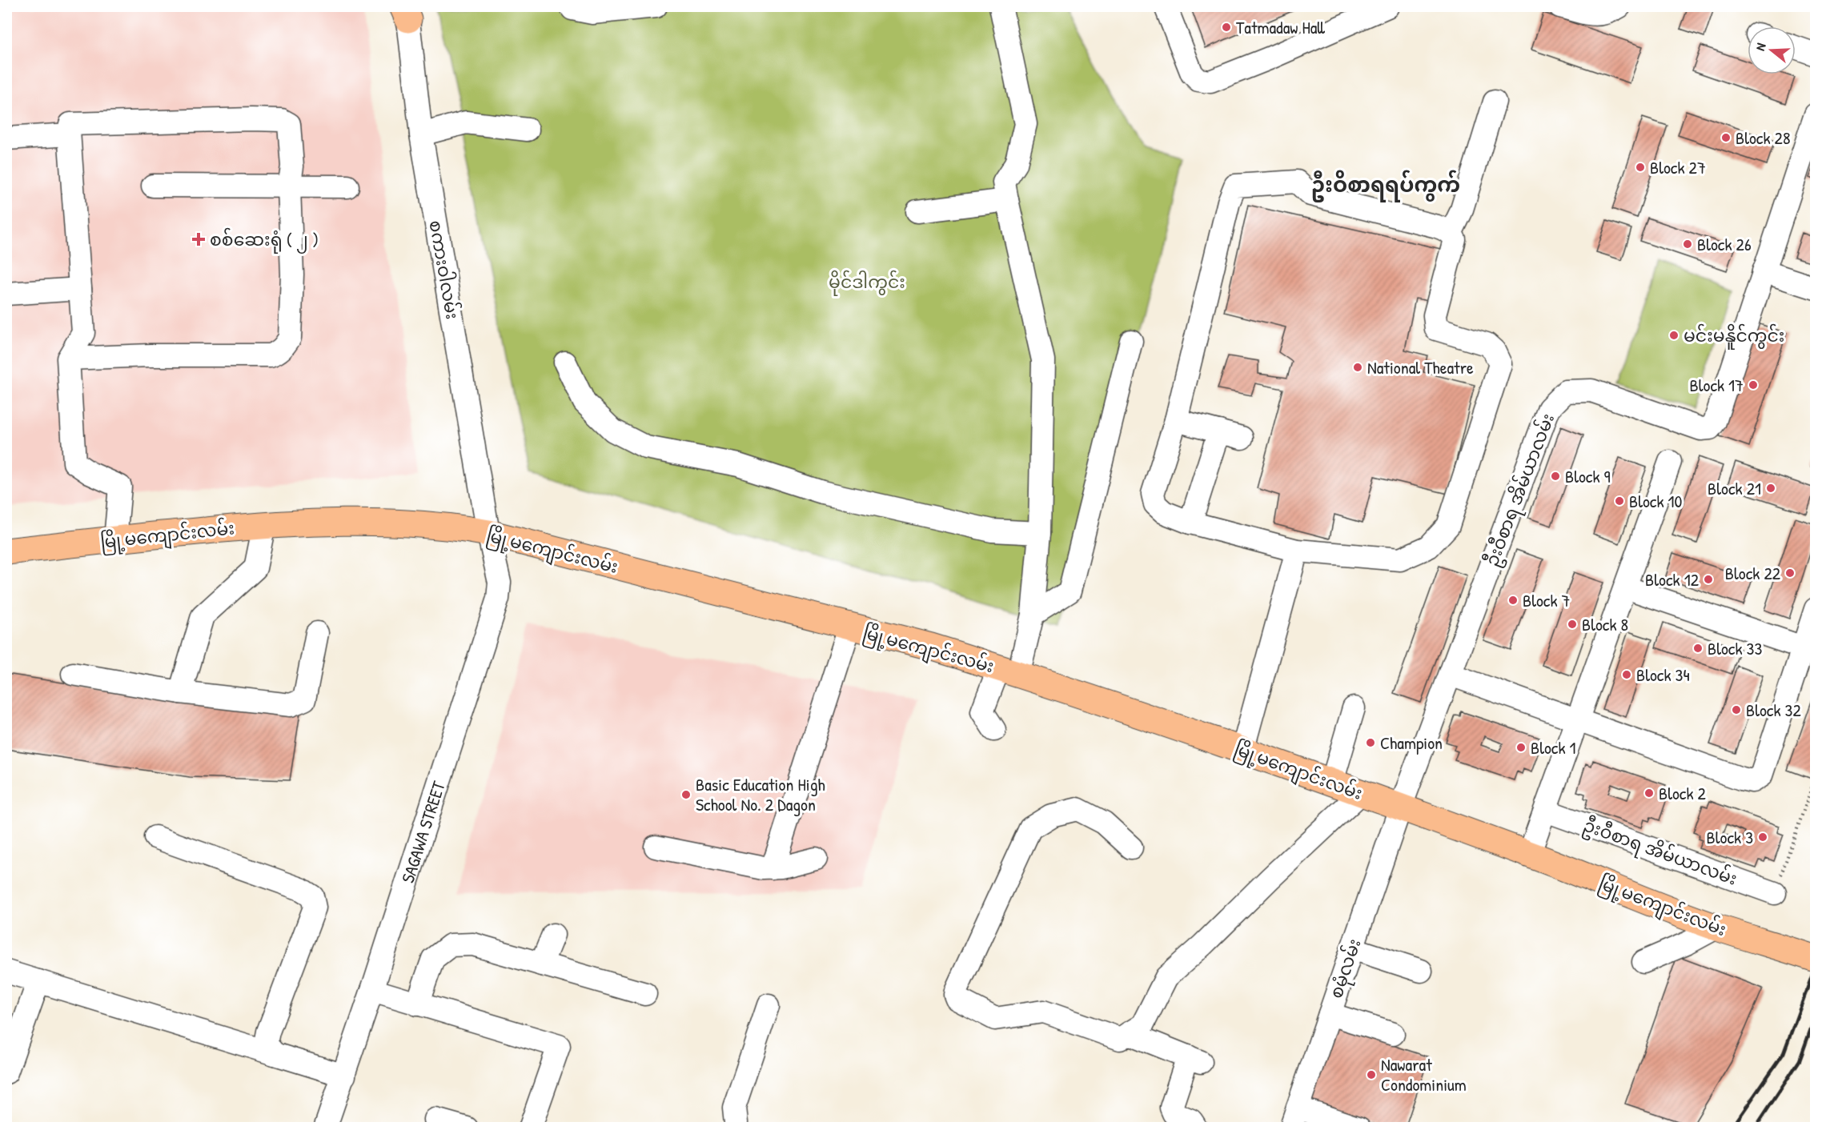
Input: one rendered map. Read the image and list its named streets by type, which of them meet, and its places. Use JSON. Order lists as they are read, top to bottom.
{
  "streets": {
    "main road": ["မြို့မကျောင်းလမ်း"],
    "street": [
      "စကားဝါလမ်း",
      "ဦးဝီစာရ အိမ်ယာလမ်း",
      "SAGAWA STREET",
      "စမုံလမ်း"
    ]
  },
  "crossings": [
    ["စကားဝါလမ်း", "မြို့မကျောင်းလမ်း"],
    ["စကားဝါလမ်း", "SAGAWA STREET"],
    ["ဦးဝီစာရ အိမ်ယာလမ်း", "မြို့မကျောင်းလမ်း"],
    ["ဦးဝီစာရ အိမ်ယာလမ်း", "စမုံလမ်း"],
    ["မြို့မကျောင်းလမ်း", "SAGAWA STREET"],
    ["မြို့မကျောင်းလမ်း", "စမုံလမ်း"]
  ],
  "districts": ["ဦးဝိစာရရပ်ကွက်"],
  "parks": ["မိုင်ဒါကွင်း"],
  "places": {
    "other": [
      "Tatmadaw Hall",
      "Block 28",
      "Block 27",
      "Block 26",
      "မင်းမနိူင်ကွင်း",
      "National Theatre",
      "Block 17",
      "Block 9",
      "Block 21",
      "Block 10",
      "Block 22",
      "Block 12",
      "Block 7",
      "Block 8",
      "Block 33",
      "Block 34",
      "Block 32",
      "Champion",
      "Block 1",
      "Block 2",
      "Basic Education High School No. 2 Dagon",
      "Block 3",
      "Nawarat Condominium"
    ],
    "health": ["စစ်ဆေးရုံ ( ၂ )"]
  },
  "north": "left"
}
